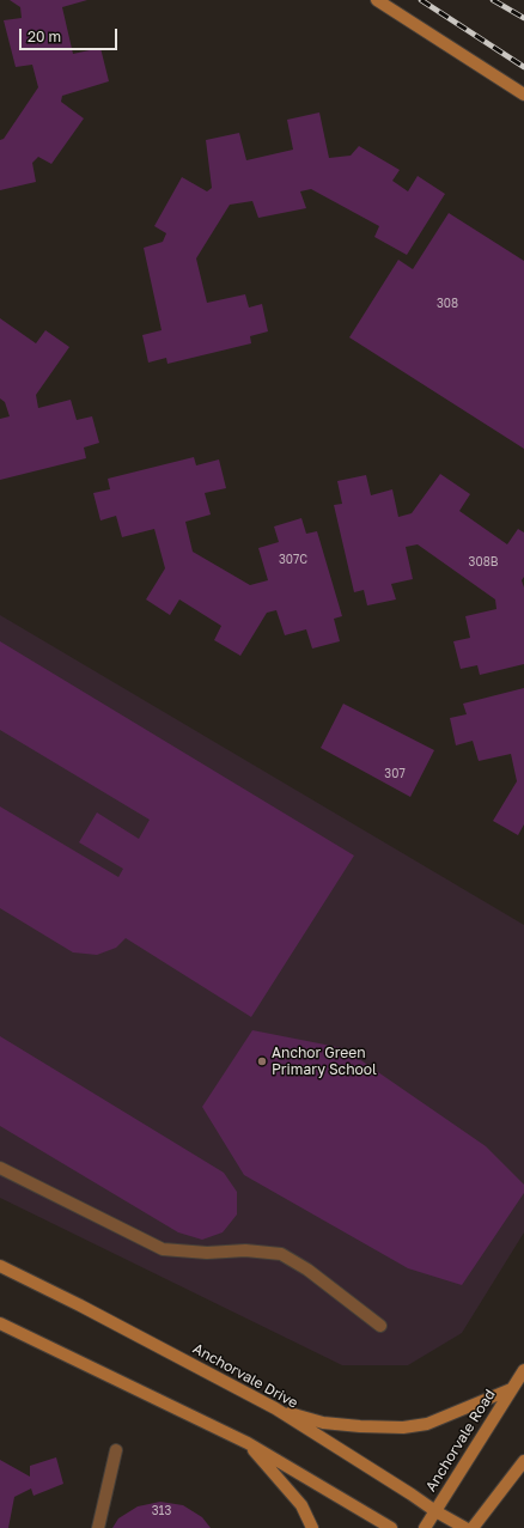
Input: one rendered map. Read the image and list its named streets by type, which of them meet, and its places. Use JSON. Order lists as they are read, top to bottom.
{
  "streets": {
    "street": ["Anchorvale Drive", "Anchorvale Road"]
  },
  "crossings": [
    ["Anchorvale Drive", "Anchorvale Road"]
  ],
  "places": ["Anchor Green Primary School"],
  "house_numbers": [
    "308",
    "307C",
    "308B",
    "307",
    "313"
  ],
  "scale_bar": "20 m"
}
